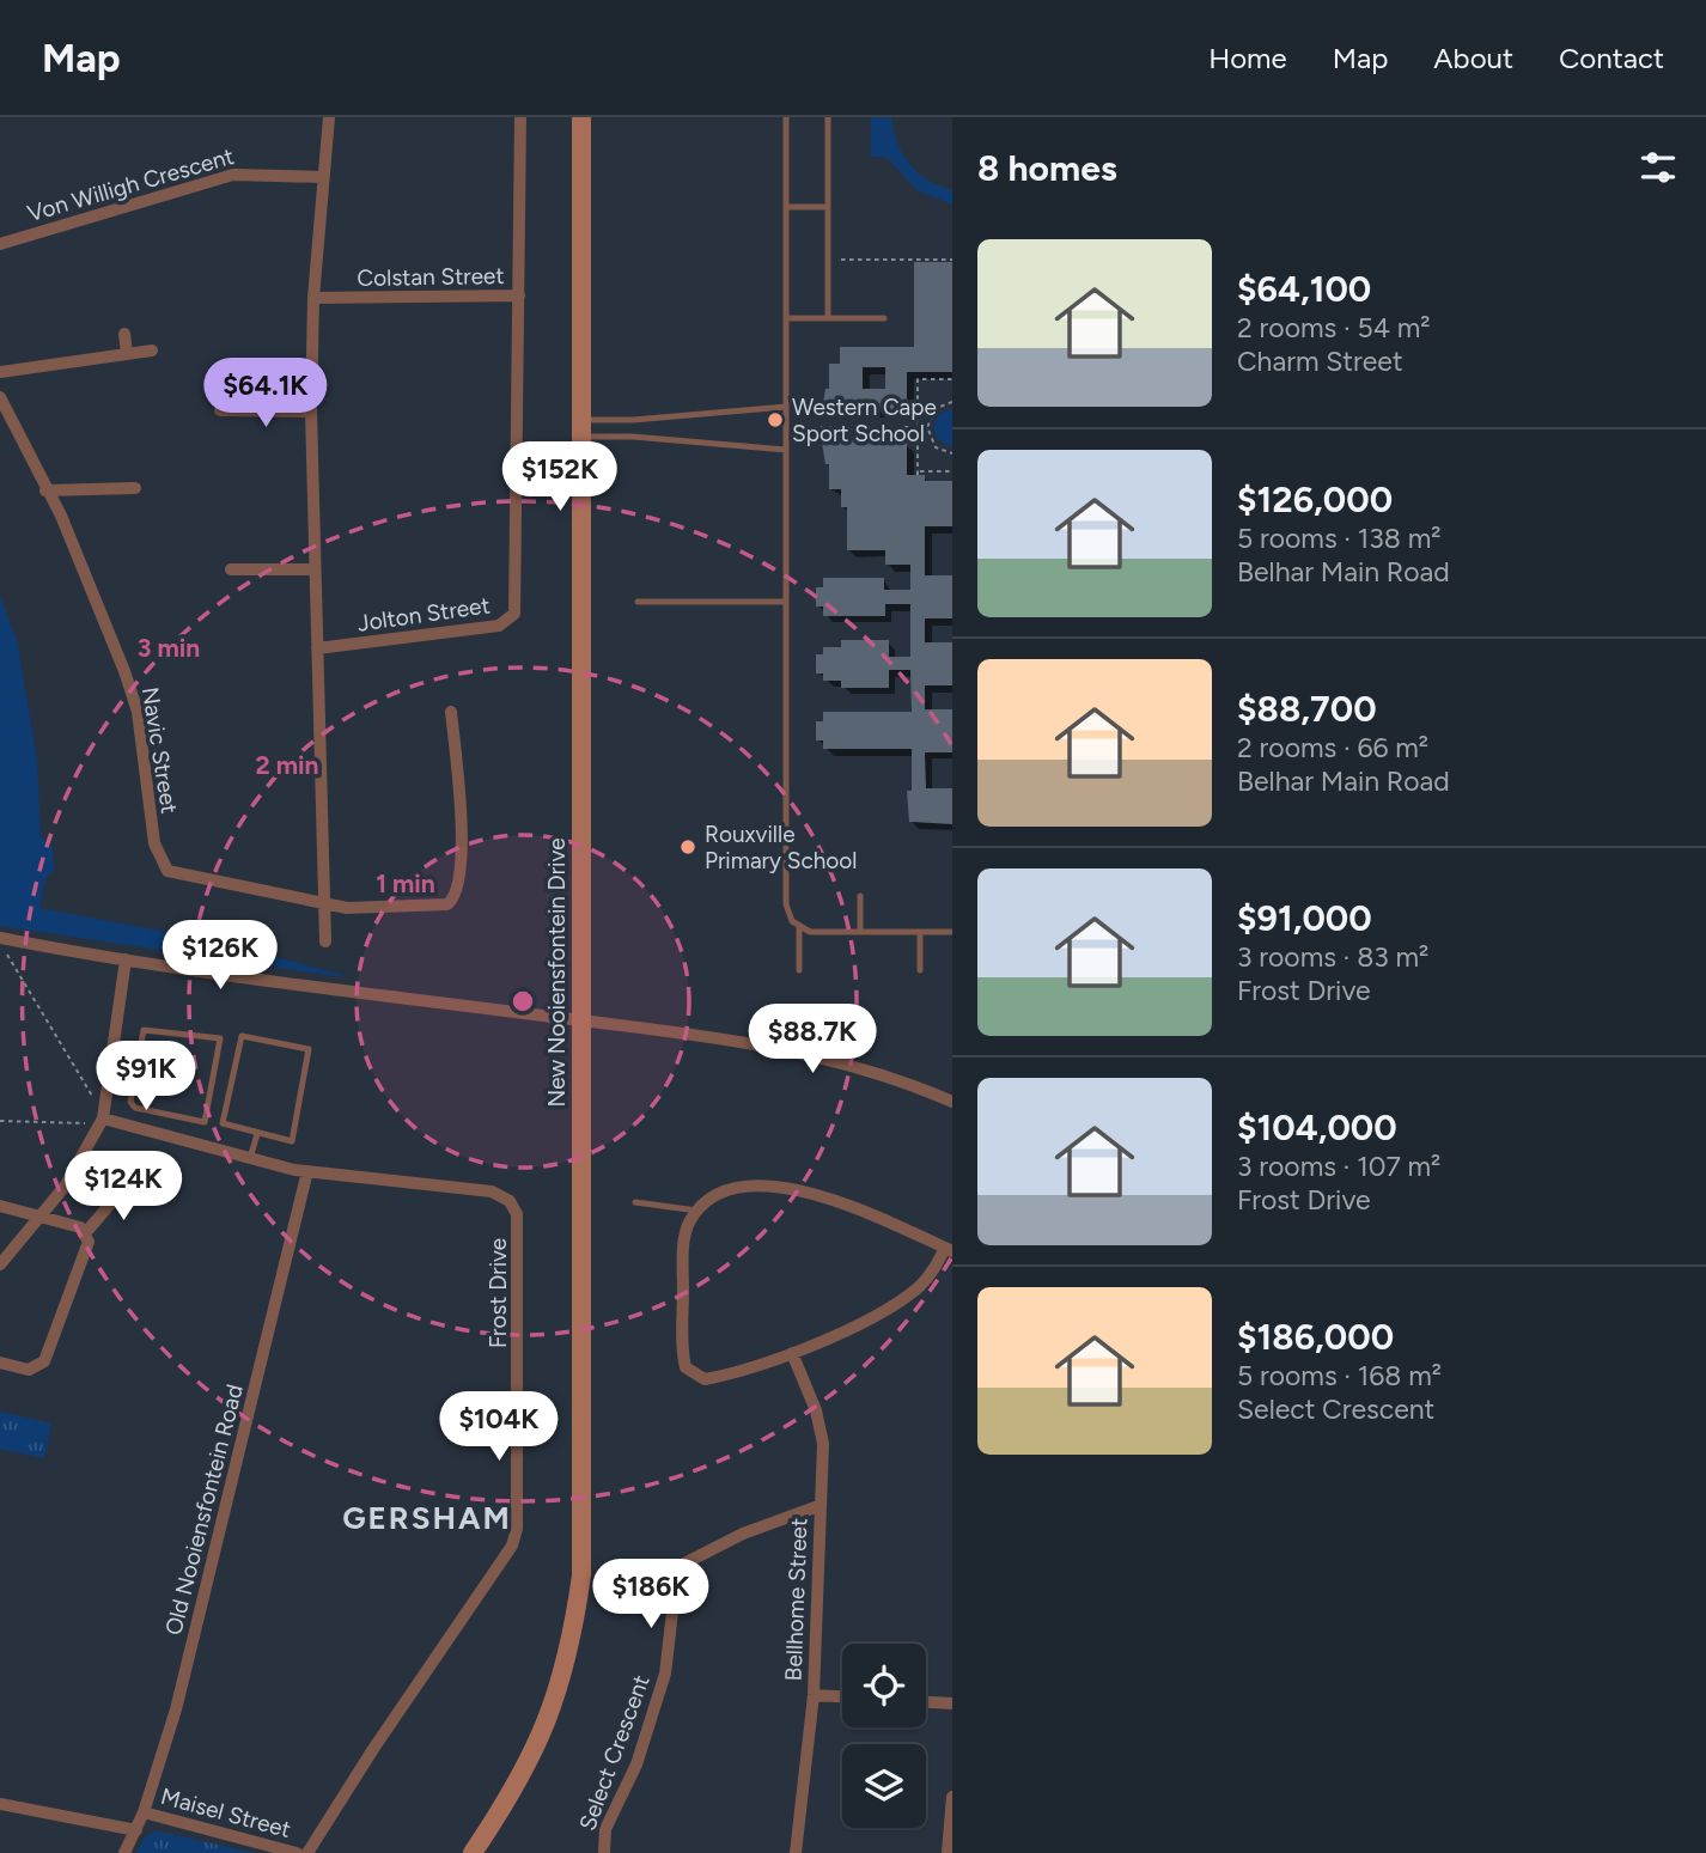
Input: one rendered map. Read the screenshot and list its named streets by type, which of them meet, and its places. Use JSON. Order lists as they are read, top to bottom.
{
  "streets": {
    "street": [
      "Von Willigh Crescent",
      "Colstan Street",
      "Jolton Street",
      "Navic Street",
      "New Nooiensfontein Drive",
      "Frost Drive",
      "Old Nooiensfontein Road",
      "Bellhome Street",
      "Select Crescent",
      "Maisel Street"
    ]
  },
  "crossings": [
    ["Colstan Street", "Jolton Street"],
    ["Frost Drive", "Old Nooiensfontein Road"],
    ["Old Nooiensfontein Road", "Maisel Street"],
    ["Bellhome Street", "Select Crescent"]
  ],
  "districts": ["GERSHAM"],
  "places": ["Western Cape Sport School", "Rouxville Primary School"],
  "page": {
    "header": "Map",
    "nav": [
      "Home",
      "Map",
      "About",
      "Contact"
    ],
    "heading": "8 homes",
    "list": [
      {
        "name": "$64,100",
        "note": "2 rooms · 54 m² · Charm Street"
      },
      {
        "name": "$126,000",
        "note": "5 rooms · 138 m² · Belhar Main Road"
      },
      {
        "name": "$88,700",
        "note": "2 rooms · 66 m² · Belhar Main Road"
      },
      {
        "name": "$91,000",
        "note": "3 rooms · 83 m² · Frost Drive"
      },
      {
        "name": "$104,000",
        "note": "3 rooms · 107 m² · Frost Drive"
      },
      {
        "name": "$186,000",
        "note": "5 rooms · 168 m² · Select Crescent"
      }
    ],
    "price": [
      "$64.1K",
      "$152K",
      "$126K",
      "$88.7K",
      "$91K",
      "$124K",
      "$104K",
      "$186K"
    ]
  },
  "rings": ["3 min", "2 min", "1 min"]
}
